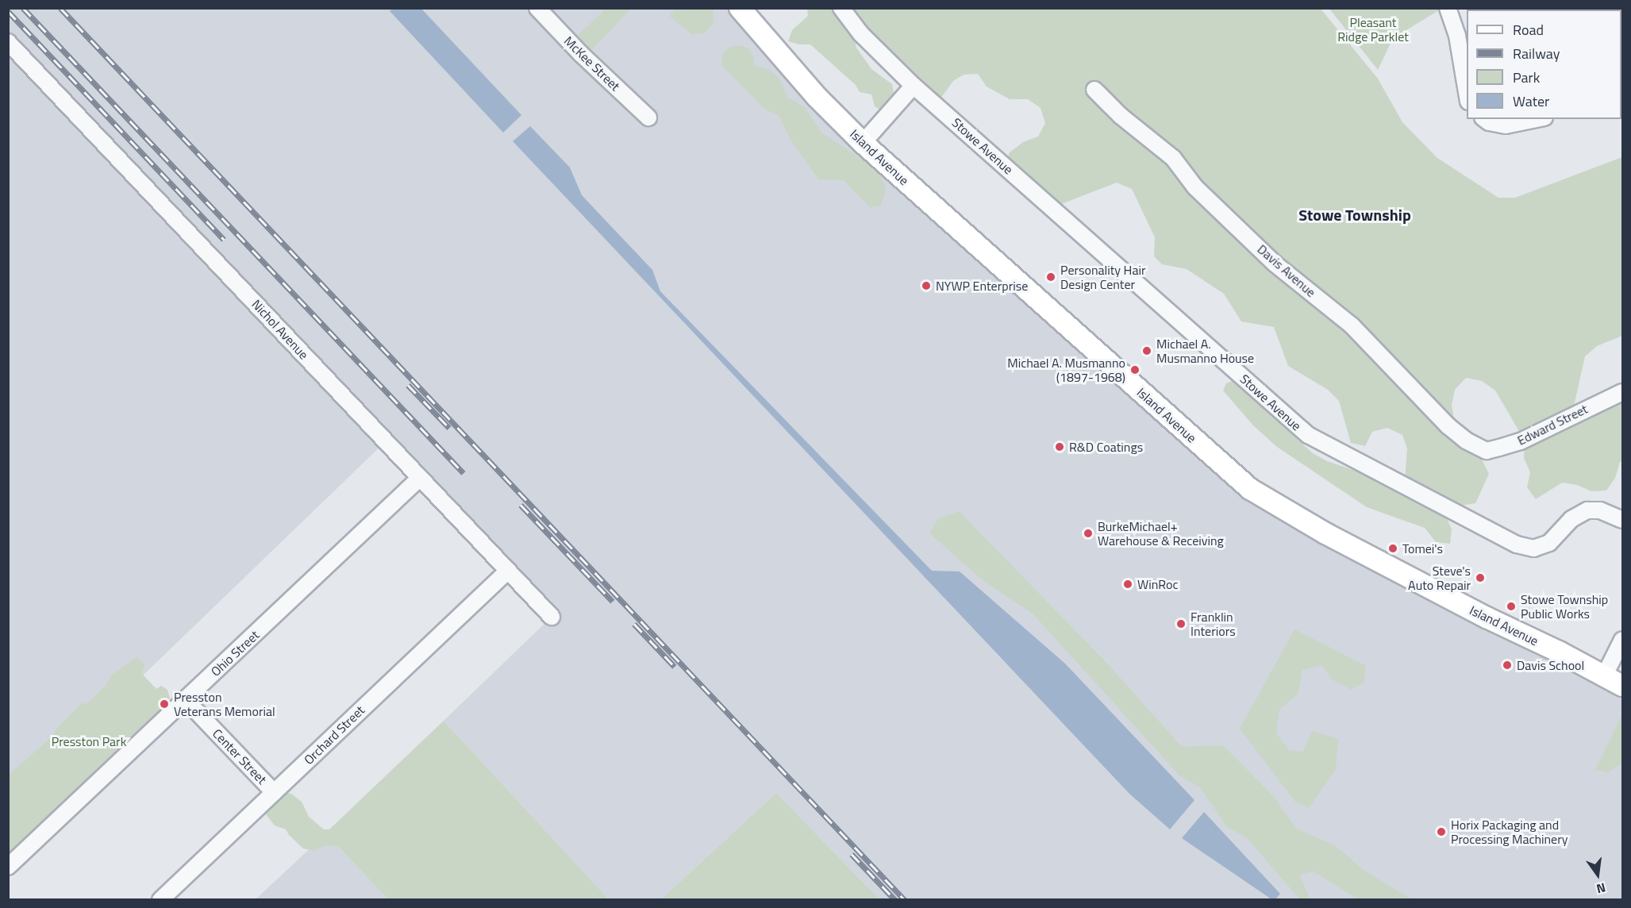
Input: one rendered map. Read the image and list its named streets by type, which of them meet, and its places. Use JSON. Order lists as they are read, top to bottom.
{
  "streets": {
    "main road": ["Island Avenue"],
    "street": [
      "McKee Street",
      "Stowe Avenue",
      "Davis Avenue",
      "Nichol Avenue",
      "Edward Street",
      "Ohio Street",
      "Orchard Street",
      "Center Street"
    ]
  },
  "crossings": [
    ["Davis Avenue", "Edward Street"],
    ["Nichol Avenue", "Ohio Street"],
    ["Nichol Avenue", "Orchard Street"],
    ["Ohio Street", "Center Street"],
    ["Orchard Street", "Center Street"]
  ],
  "districts": ["Stowe Township"],
  "parks": ["Pleasant Ridge Parklet", "Presston Park"],
  "places": [
    "Personality Hair Design Center",
    "NYWP Enterprise",
    "Michael A. Musmanno House",
    "Michael A. Musmanno (1897-1968)",
    "R&D Coatings",
    "BurkeMichael+ Warehouse & Receiving",
    "Tomei's",
    "Steve's Auto Repair",
    "WinRoc",
    "Stowe Township Public Works",
    "Franklin Interiors",
    "Davis School",
    "Presston Veterans Memorial",
    "Horix Packaging and Processing Machinery"
  ],
  "legend": [
    "Road",
    "Railway",
    "Park",
    "Water"
  ],
  "north": "bottom"
}
